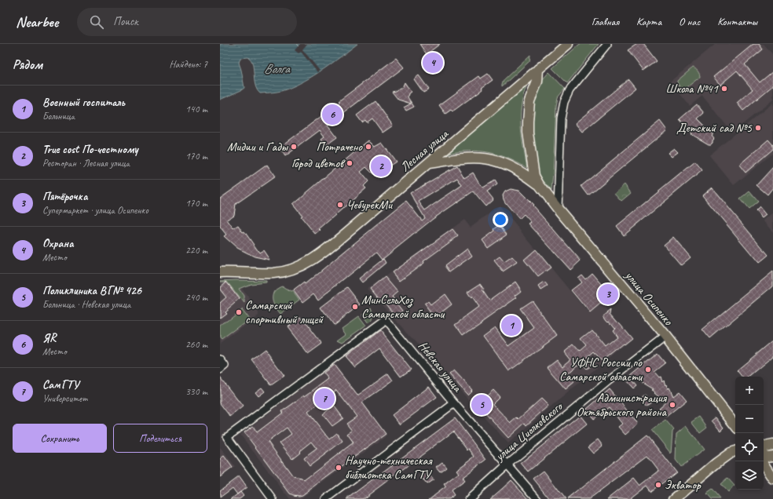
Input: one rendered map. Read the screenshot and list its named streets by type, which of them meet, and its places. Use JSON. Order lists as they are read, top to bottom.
{
  "streets": {
    "main road": ["Лесная улица", "улица Осипенко"],
    "street": ["Невская улица", "улица Циолковского"]
  },
  "crossings": [
    ["Лесная улица", "улица Осипенко"],
    ["улица Осипенко", "улица Циолковского"],
    ["Невская улица", "улица Циолковского"]
  ],
  "water": ["Волга"],
  "places": [
    "Школа №41",
    "Детский сад №5",
    "Мидии и Гады",
    "Потрачено",
    "Город цветов",
    "ЧебурекМи",
    "МинСельХоз Самарской области",
    "Самарский спортивный лицей",
    "УФНС России по Самарской области",
    "Администрация Октябрьского района",
    "Научно-техническая библиотека СамГТУ",
    "Экватор"
  ],
  "page": {
    "header": "Nearbee",
    "search": "Поиск",
    "nav": [
      "Главная",
      "Карта",
      "О нас",
      "Контакты"
    ],
    "heading": ["Рядом", "Найдено: 7"],
    "pins": [
      "4",
      "6",
      "2",
      "3",
      "1",
      "7",
      "5"
    ],
    "list": [
      {
        "mark": "1",
        "name": "Военный госпиталь",
        "note": "Больница",
        "value": "140 m"
      },
      {
        "mark": "2",
        "name": "True cost По-честному",
        "note": "Ресторан · Лесная улица",
        "value": "170 m"
      },
      {
        "mark": "3",
        "name": "Пятёрочка",
        "note": "Супермаркет · улица Осипенко",
        "value": "170 m"
      },
      {
        "mark": "4",
        "name": "Охрана",
        "note": "Место",
        "value": "220 m"
      },
      {
        "mark": "5",
        "name": "Поликлиника ВГ№ 426",
        "note": "Больница · Невская улица",
        "value": "240 m"
      },
      {
        "mark": "6",
        "name": "ЯR",
        "note": "Место",
        "value": "260 m"
      },
      {
        "mark": "7",
        "name": "СамГТУ",
        "note": "Университет",
        "value": "330 m"
      }
    ],
    "map_buttons": ["+", "−"],
    "buttons": ["Сохранить", "Поделиться"]
  }
}
